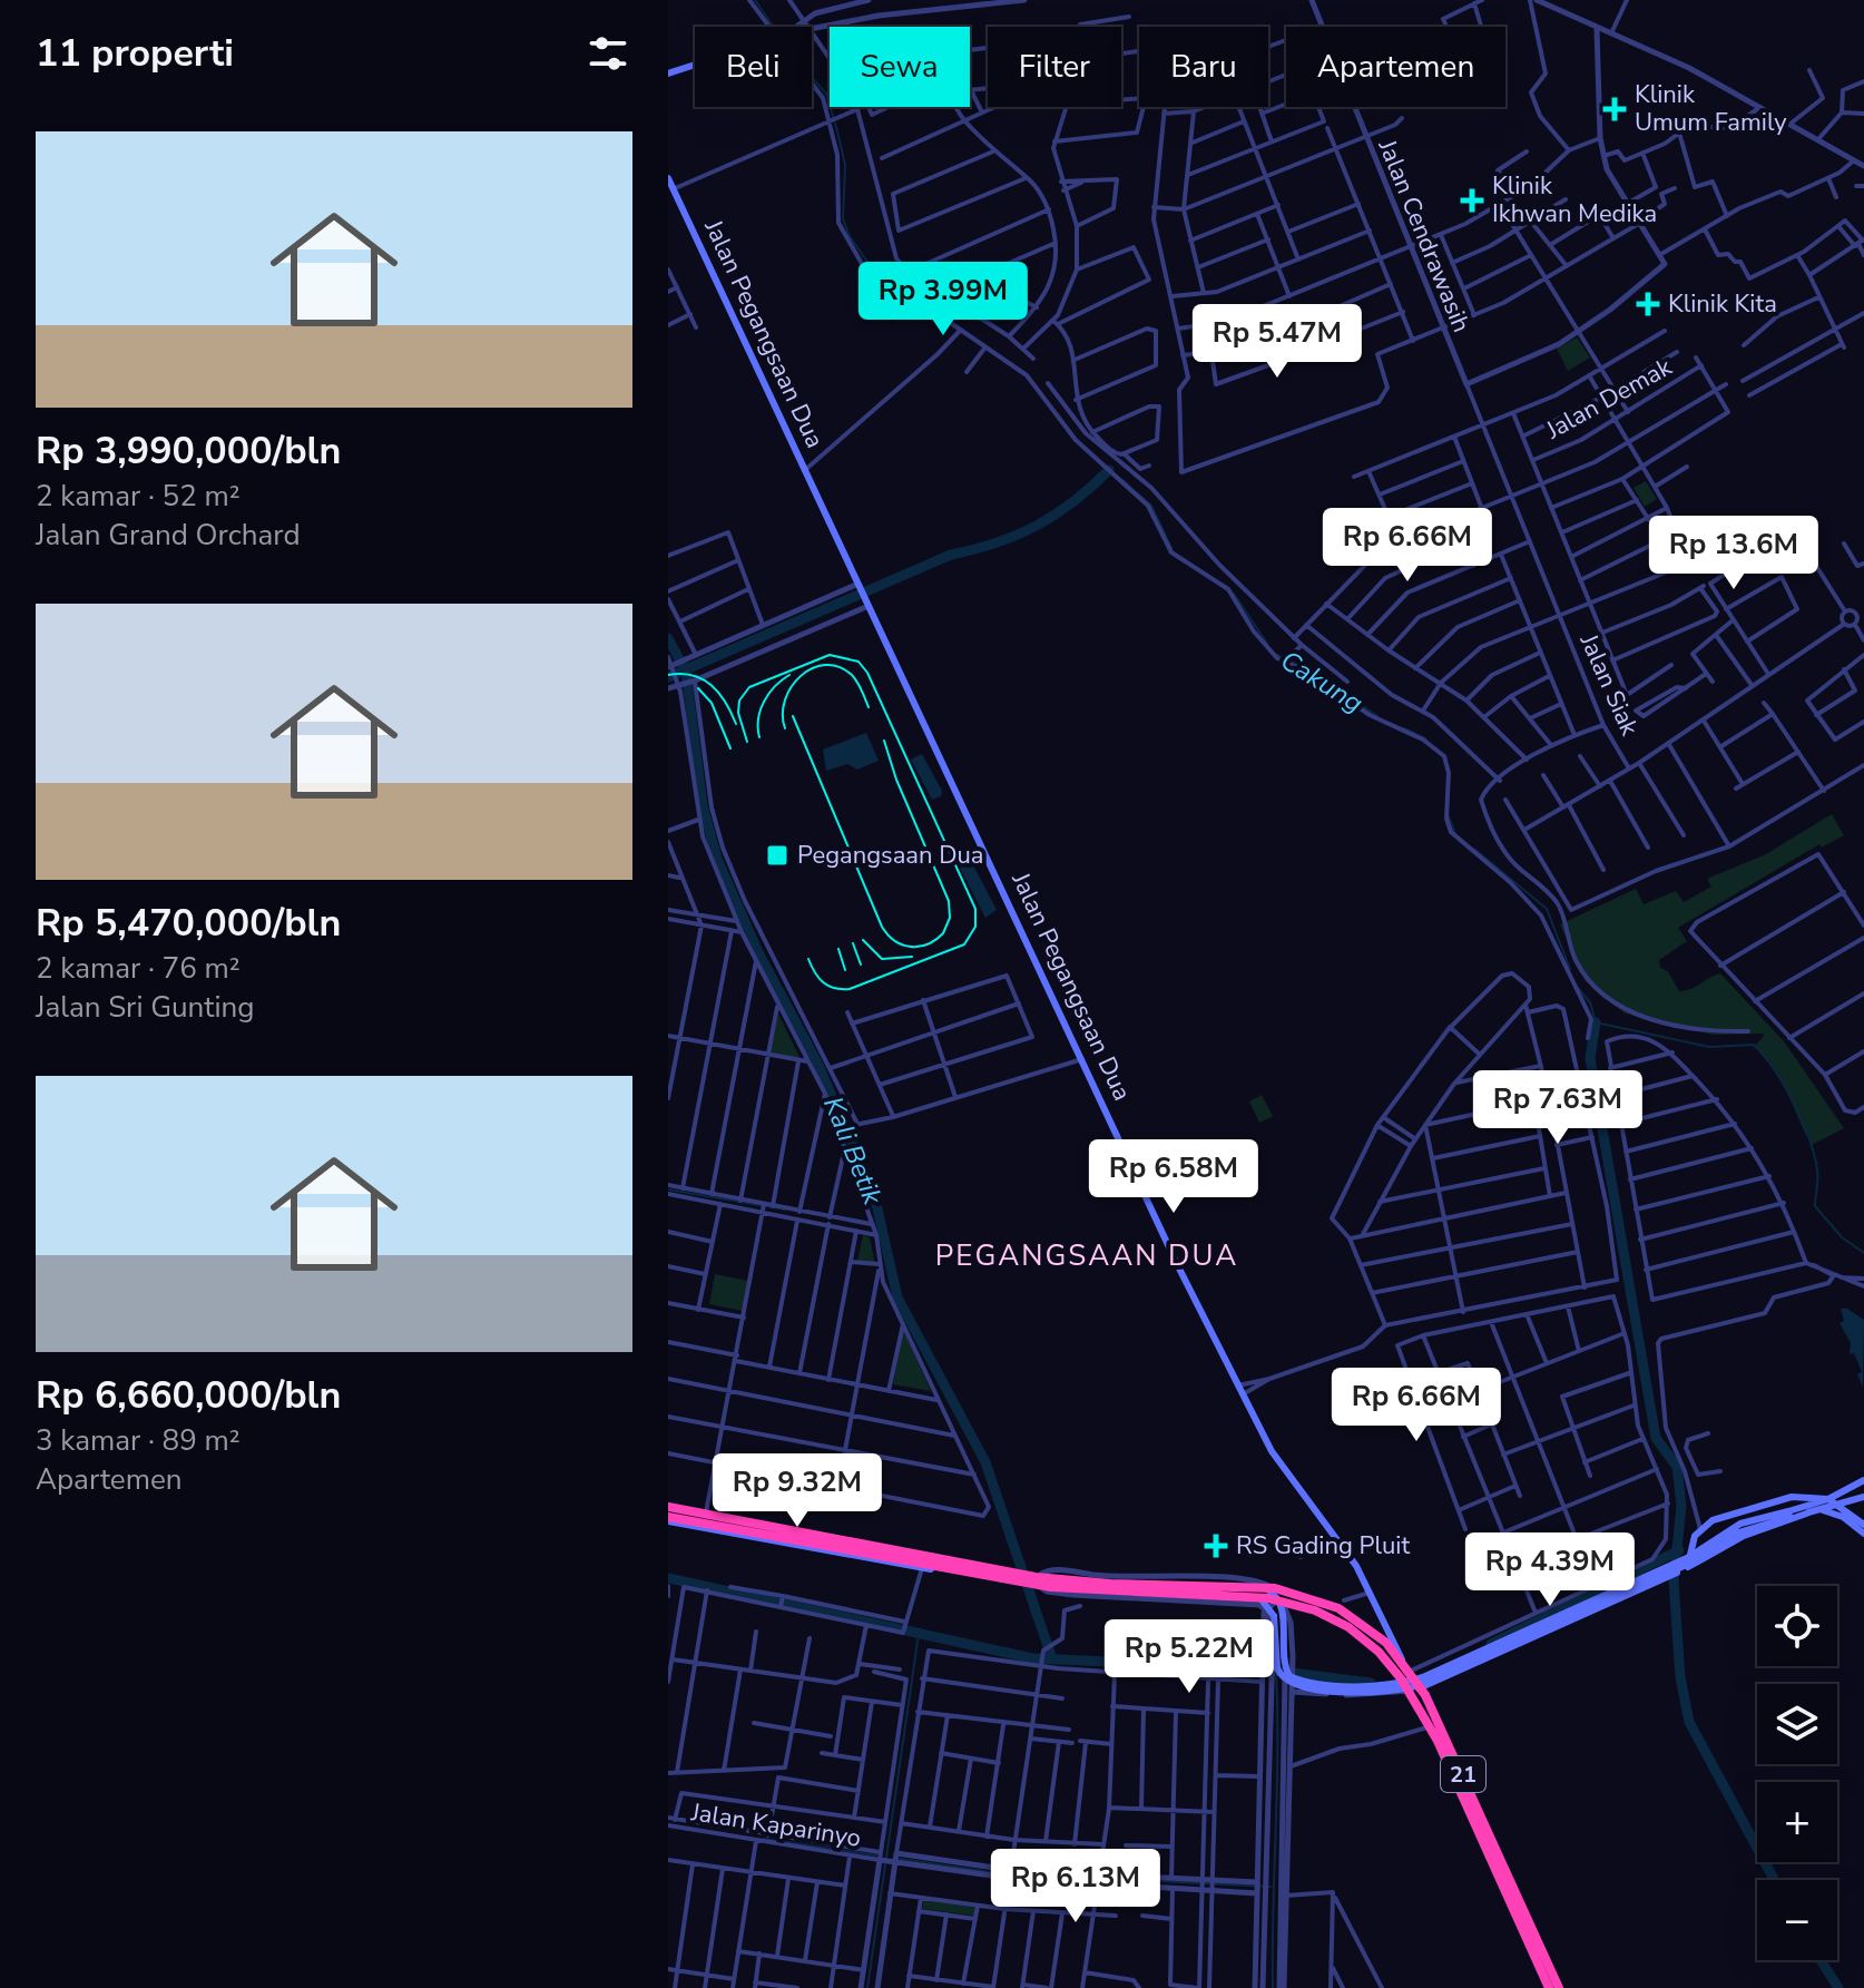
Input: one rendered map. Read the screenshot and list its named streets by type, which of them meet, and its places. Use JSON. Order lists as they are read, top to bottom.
{
  "streets": {
    "highway": ["21"],
    "main road": ["Jalan Pegangsaan Dua"],
    "street": [
      "Jalan Cendrawasih",
      "Jalan Demak",
      "Jalan Siak",
      "Jalan Kaparinyo"
    ]
  },
  "crossings": [
    ["Jalan Cendrawasih", "Jalan Siak"],
    ["Jalan Pegangsaan Dua", "21"]
  ],
  "districts": ["PEGANGSAAN DUA"],
  "water": ["Cakung", "Kali Betik"],
  "places": {
    "health": [
      "Klinik Umum Family",
      "Klinik Ikhwan Medika",
      "Klinik Kita",
      "RS Gading Pluit"
    ],
    "transit": ["Pegangsaan Dua"]
  },
  "page": {
    "heading": "11 properti",
    "chip": [
      "Beli",
      "Sewa",
      "Filter",
      "Baru",
      "Apartemen"
    ],
    "list": [
      {
        "name": "Rp 3,990,000/bln",
        "note": "2 kamar · 52 m² · Jalan Grand Orchard"
      },
      {
        "name": "Rp 5,470,000/bln",
        "note": "2 kamar · 76 m² · Jalan Sri Gunting"
      },
      {
        "name": "Rp 6,660,000/bln",
        "note": "3 kamar · 89 m² · Apartemen"
      }
    ],
    "price": [
      "Rp 3.99M",
      "Rp 5.47M",
      "Rp 6.66M",
      "Rp 13.6M",
      "Rp 7.63M",
      "Rp 6.58M",
      "Rp 6.66M",
      "Rp 9.32M",
      "Rp 4.39M",
      "Rp 5.22M",
      "Rp 6.13M"
    ],
    "map_buttons": ["+", "−"]
  }
}
